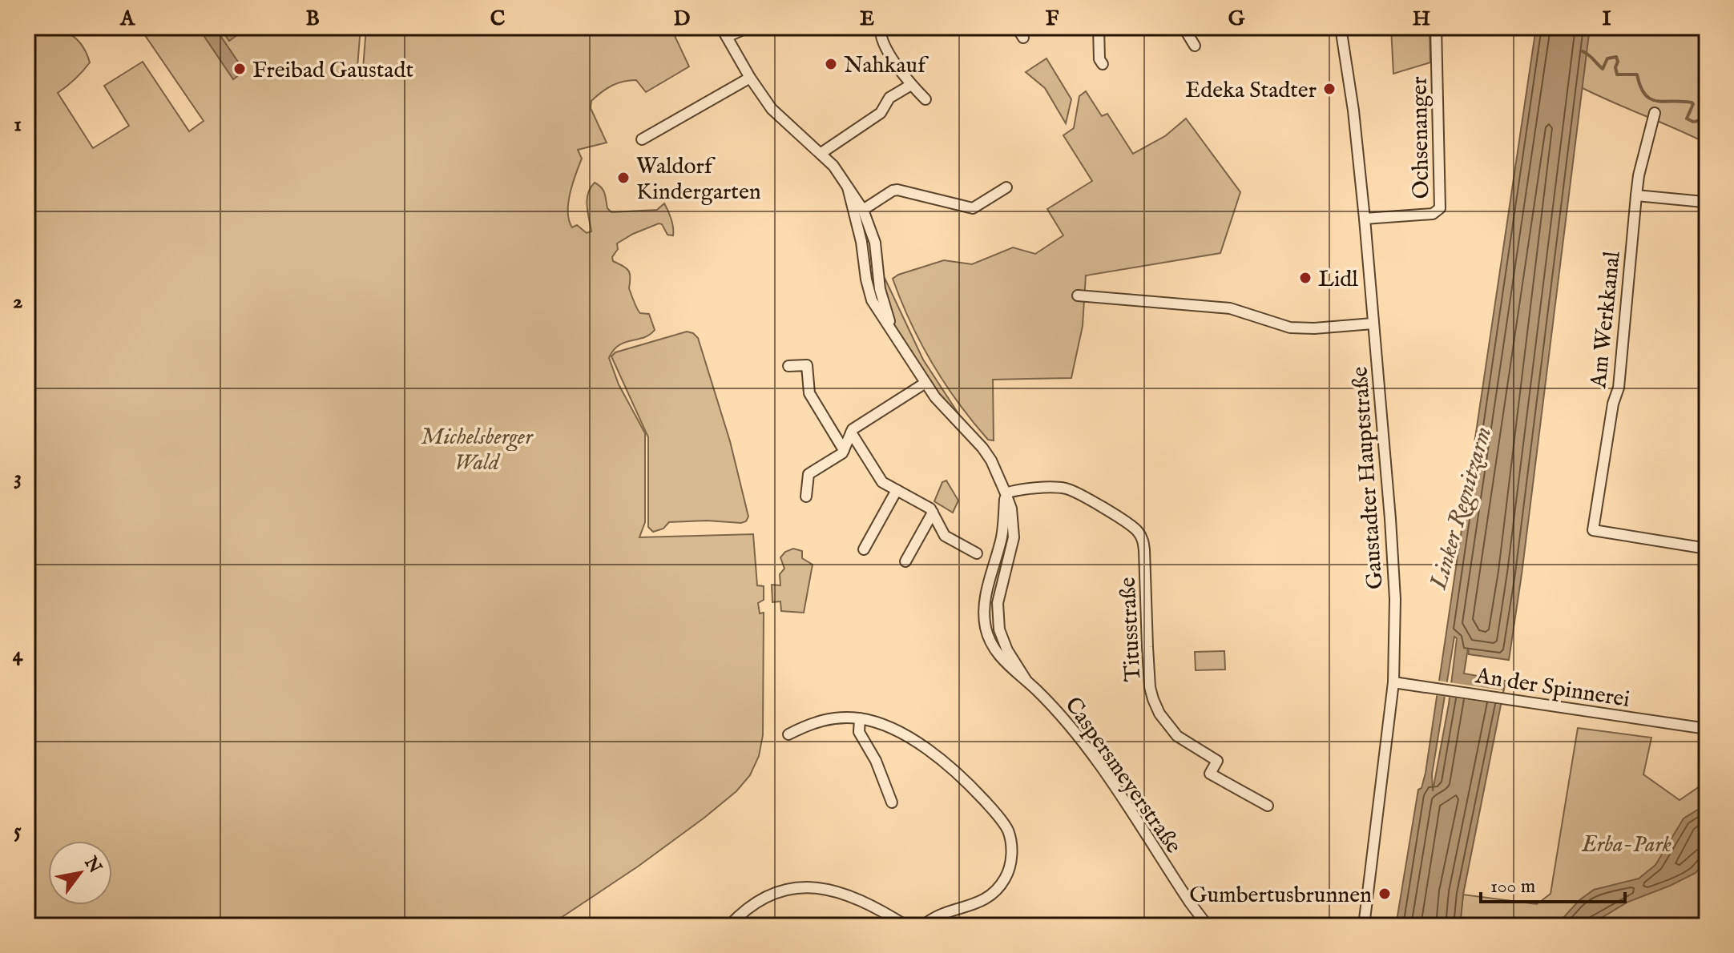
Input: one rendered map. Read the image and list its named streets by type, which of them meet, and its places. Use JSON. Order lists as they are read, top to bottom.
{
  "streets": {
    "street": [
      "Ochsenanger",
      "Am Werkkanal",
      "Gaustadter Hauptstraße",
      "Titusstraße",
      "An der Spinnerei",
      "Caspersmeyerstraße"
    ]
  },
  "crossings": [
    ["Ochsenanger", "Gaustadter Hauptstraße"],
    ["Gaustadter Hauptstraße", "An der Spinnerei"],
    ["Titusstraße", "Caspersmeyerstraße"]
  ],
  "water": ["Linker Regnitzarm"],
  "parks": ["Michelsberger Wald", "Erba-Park"],
  "places": [
    "Nahkauf",
    "Freibad Gaustadt",
    "Edeka Stadter",
    "Waldorf Kindergarten",
    "Lidl",
    "Gumbertusbrunnen"
  ],
  "scale_bar": "100 m",
  "north": "top right",
  "grid": {
    "columns": [
      "A",
      "B",
      "C",
      "D",
      "E",
      "F",
      "G",
      "H",
      "I"
    ],
    "rows": [
      "1",
      "2",
      "3",
      "4",
      "5"
    ]
  }
}
